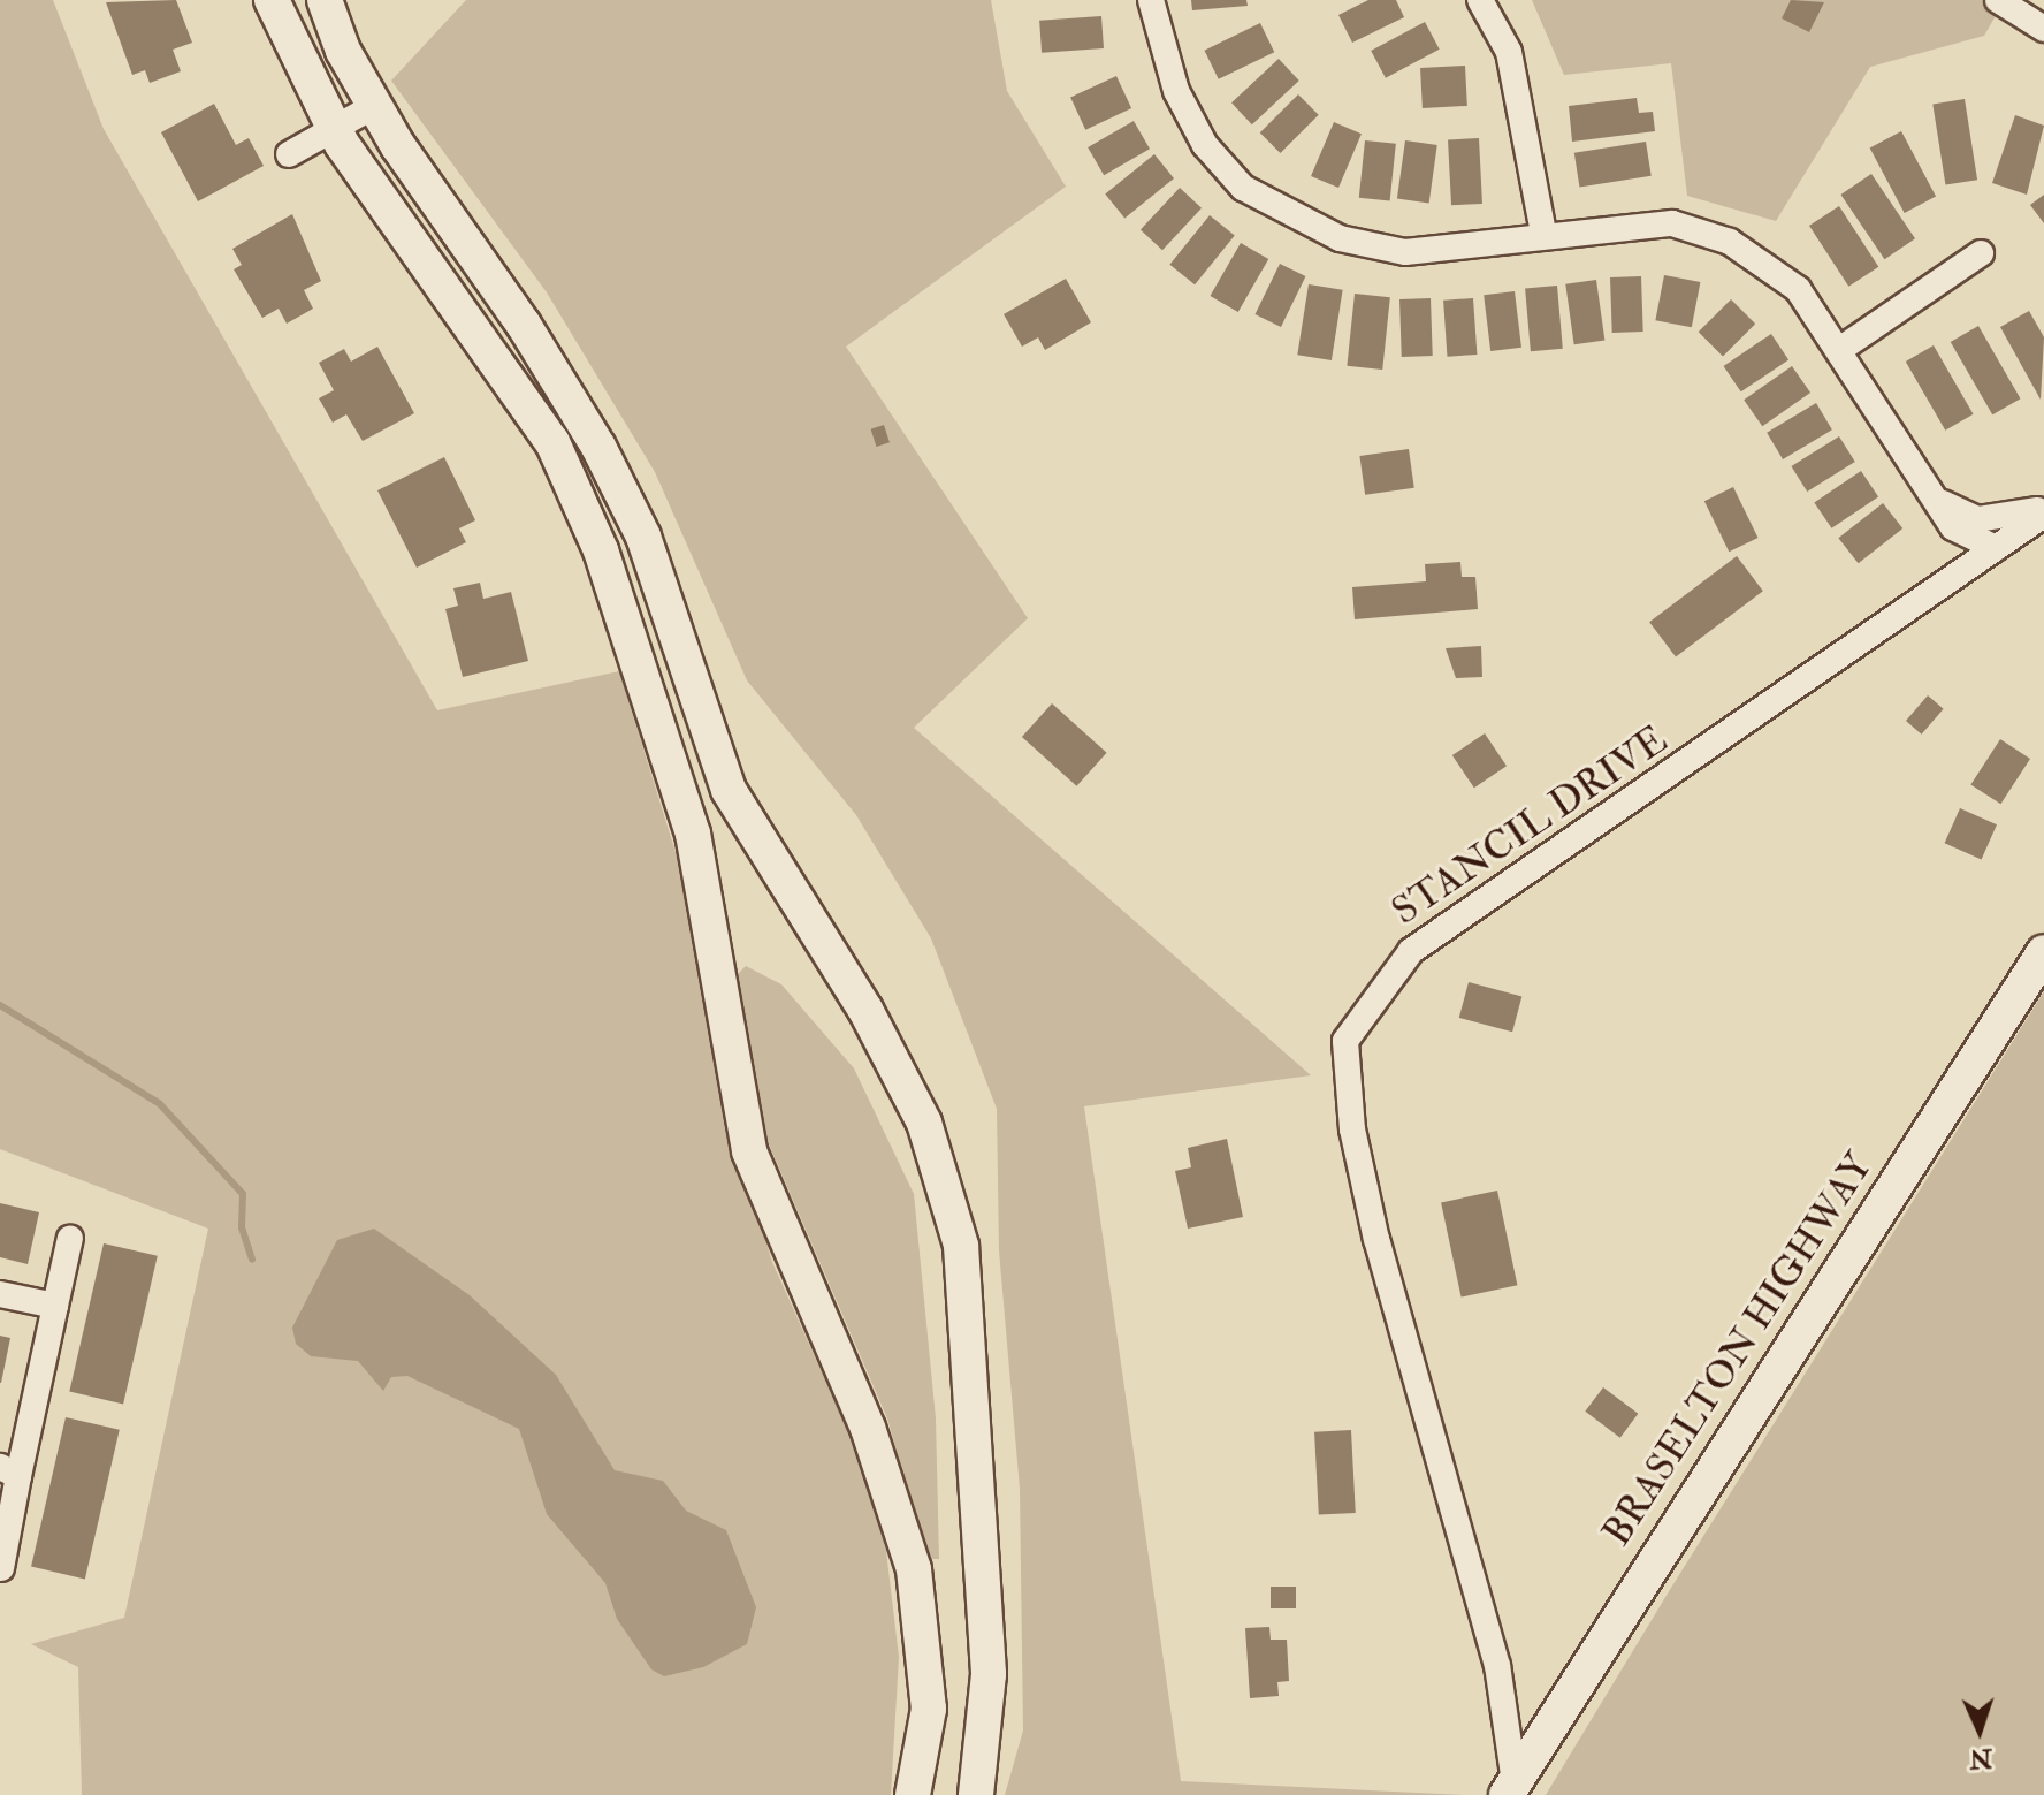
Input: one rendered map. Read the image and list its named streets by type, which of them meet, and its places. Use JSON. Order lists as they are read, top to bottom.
{
  "streets": {
    "street": ["STANCIL DRIVE", "BRASELTON HIGHWAY"]
  },
  "crossings": [
    ["STANCIL DRIVE", "BRASELTON HIGHWAY"]
  ],
  "north": "bottom"
}
